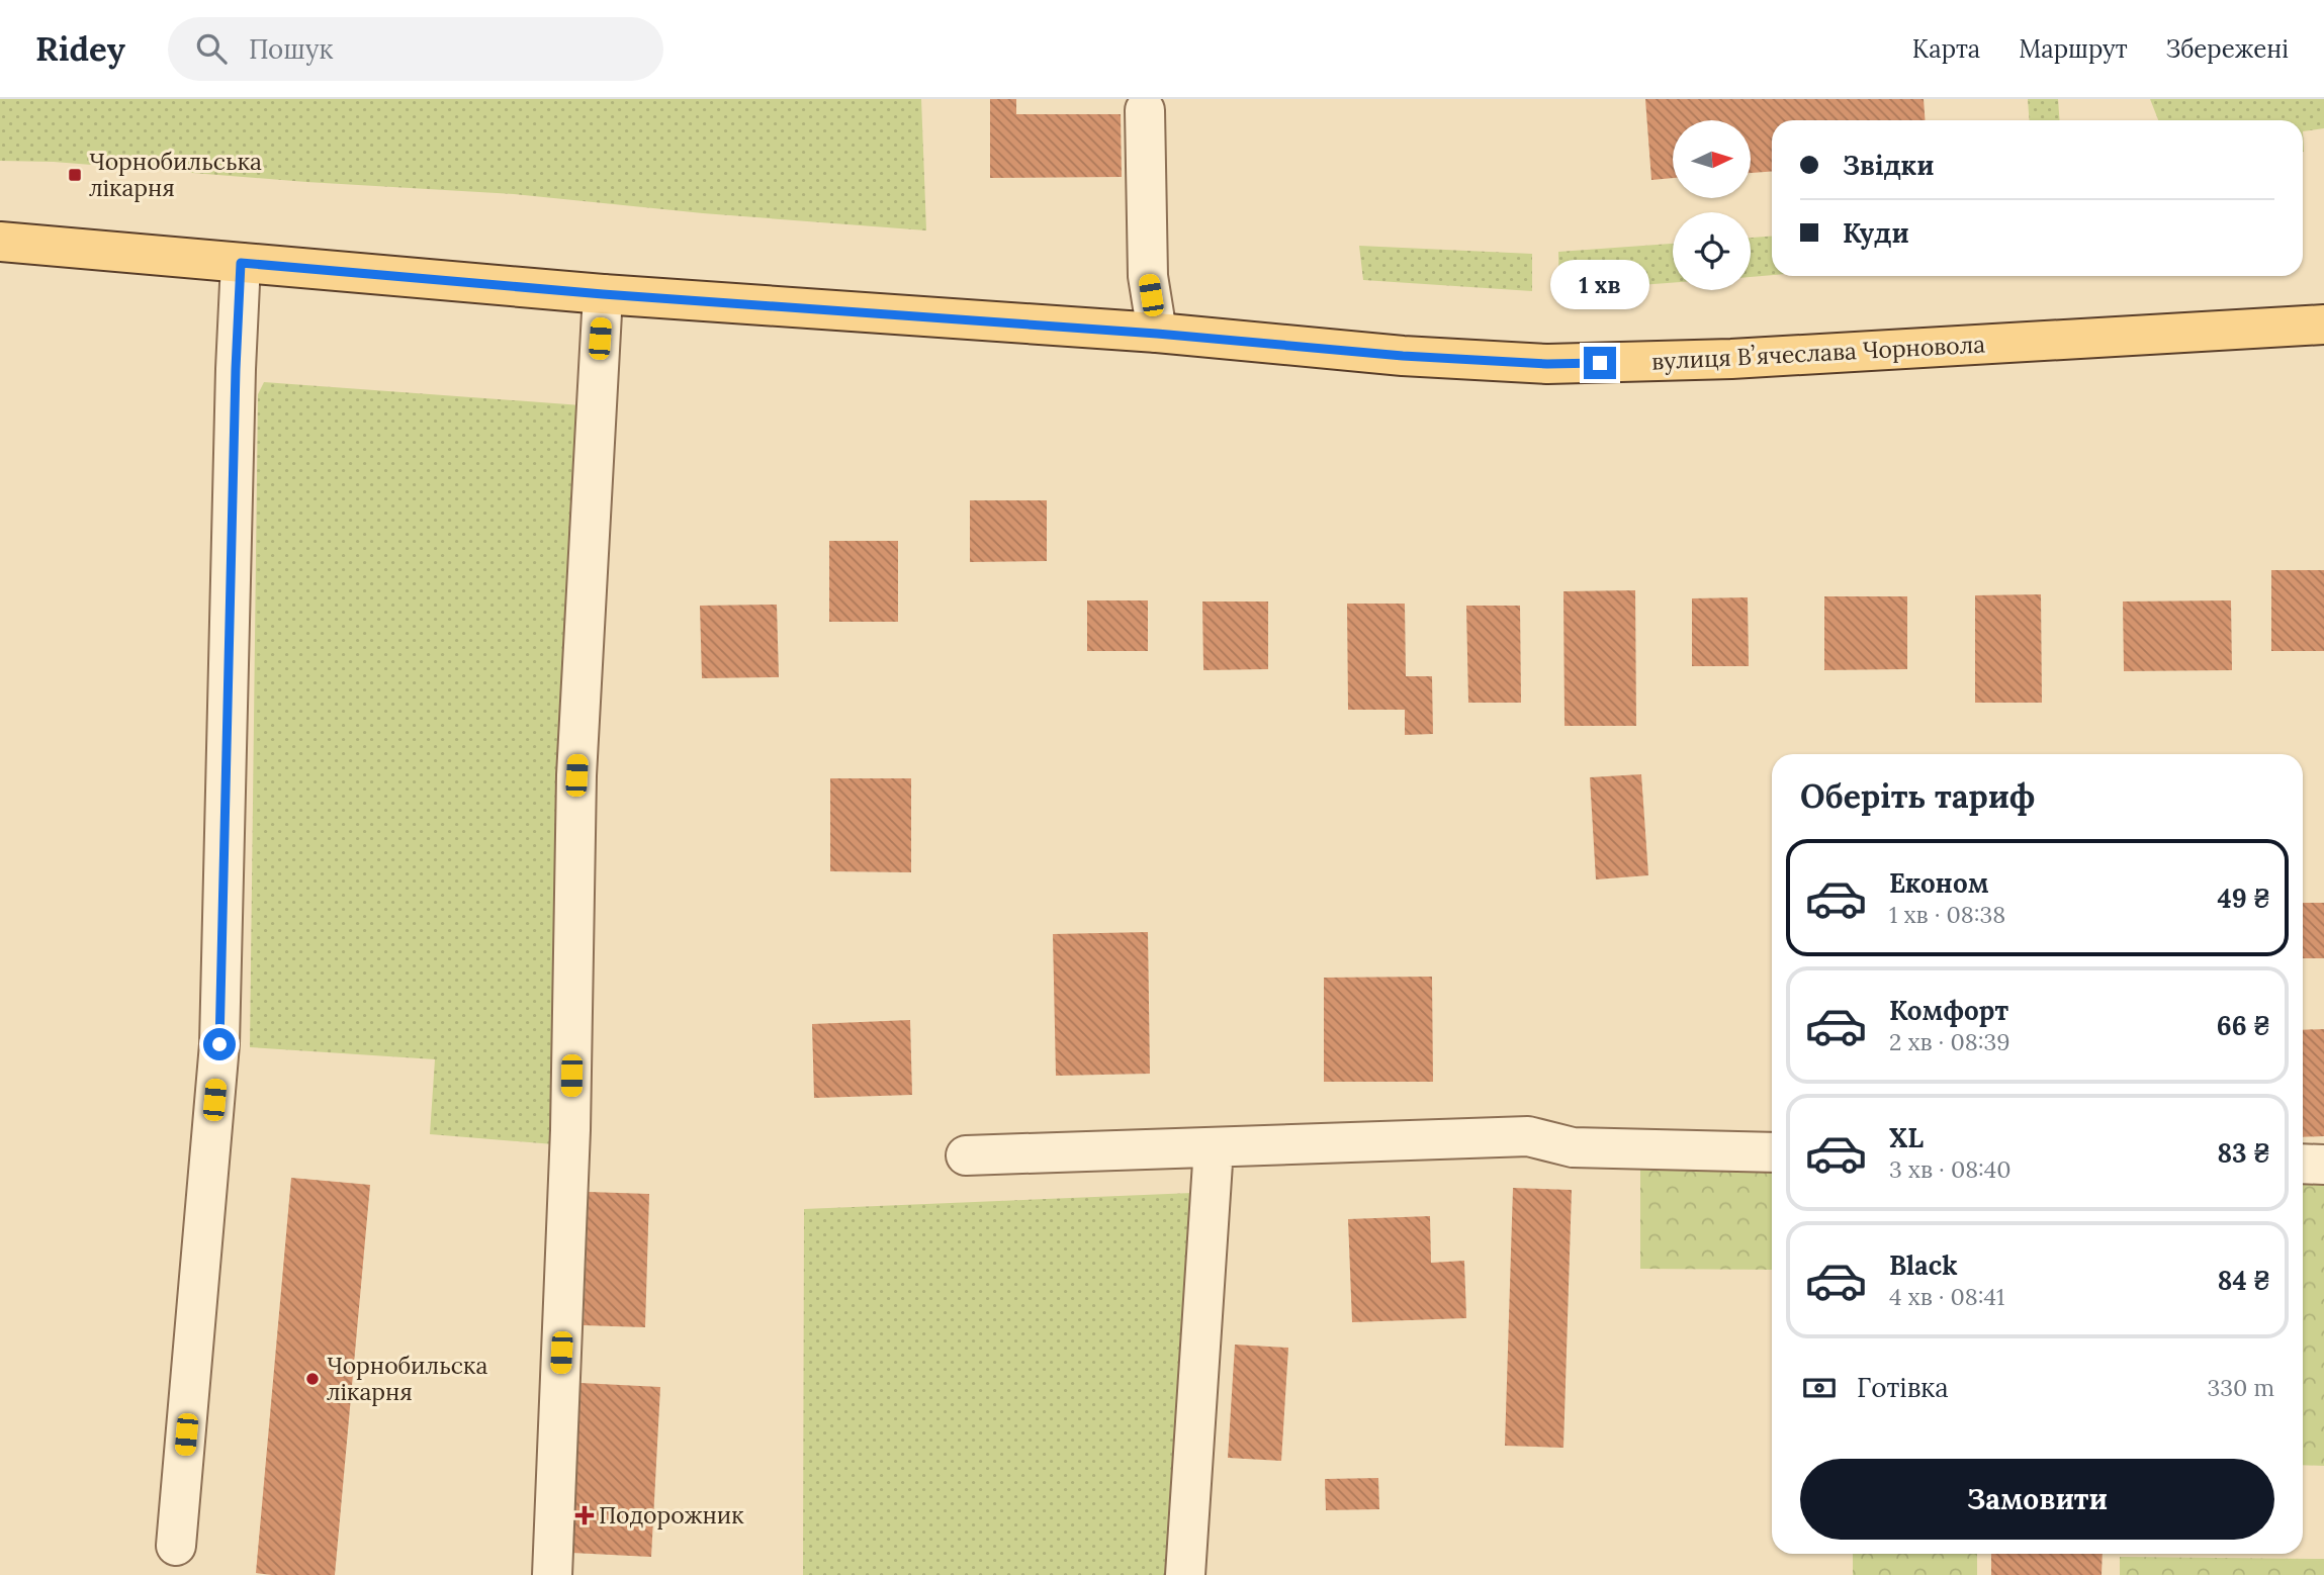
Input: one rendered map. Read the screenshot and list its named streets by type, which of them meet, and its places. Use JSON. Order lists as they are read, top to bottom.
{
  "streets": {
    "main road": ["вулиця Вʼячеслава Чорновола"]
  },
  "places": {
    "transit": ["Чорнобильська лікарня"],
    "other": ["Чорнобильска лікарня"],
    "health": ["Подорожник"]
  },
  "north": "right",
  "page": {
    "header": "Ridey",
    "search": "Пошук",
    "nav": ["Карта", "Маршрут", "Збережені"],
    "banner": ["Звідки", "Куди"],
    "bubble": "1 хв",
    "heading": "Оберіть тариф",
    "list": [
      {
        "name": "Економ",
        "note": "1 хв · 08:38",
        "value": "49 ₴"
      },
      {
        "name": "Комфорт",
        "note": "2 хв · 08:39",
        "value": "66 ₴"
      },
      {
        "name": "XL",
        "note": "3 хв · 08:40",
        "value": "83 ₴"
      },
      {
        "name": "Black",
        "note": "4 хв · 08:41",
        "value": "84 ₴"
      }
    ],
    "pay": ["Готівка", "330 m"],
    "buttons": "Замовити"
  }
}
